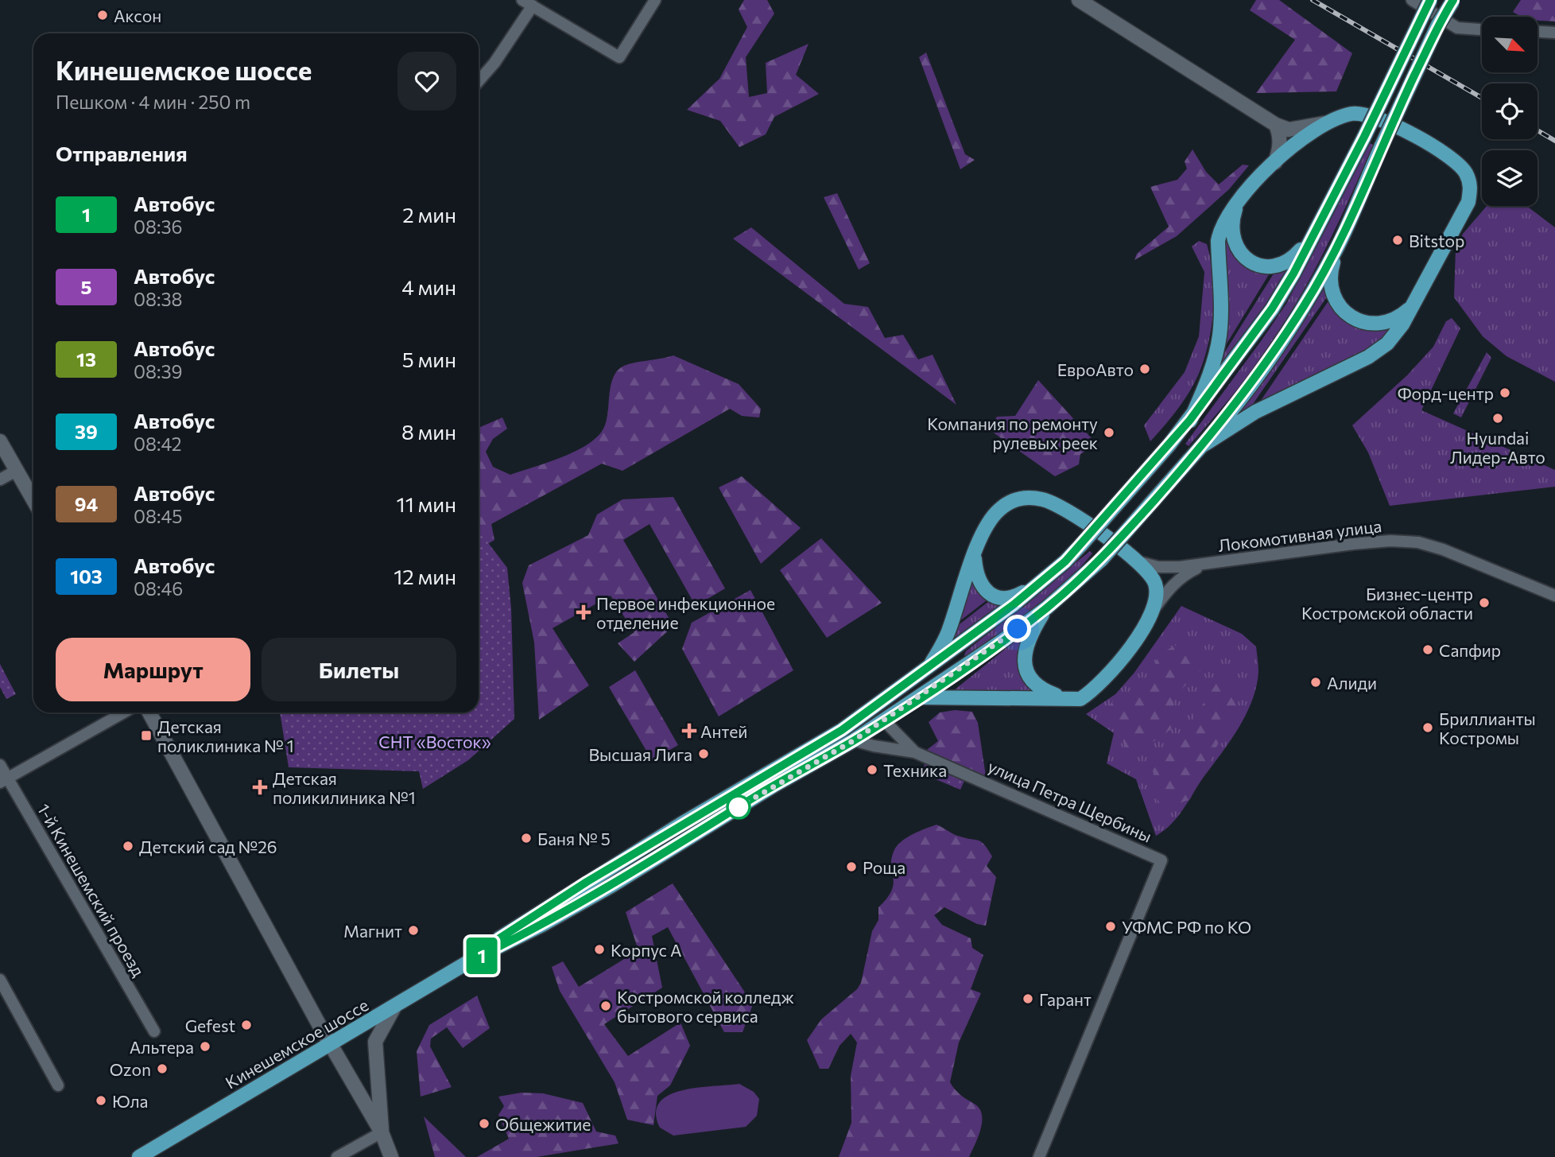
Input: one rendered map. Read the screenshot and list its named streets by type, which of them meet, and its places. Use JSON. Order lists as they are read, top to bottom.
{
  "streets": {
    "main road": ["Кинешемское шоссе"],
    "street": ["Локомотивная улица", "улица Петра Щербины", "1-й Кинешемский проезд"]
  },
  "crossings": [
    ["улица Петра Щербины", "Кинешемское шоссе"]
  ],
  "parks": ["СНТ «Восток»"],
  "places": {
    "other": [
      "Аксон",
      "Bitstop",
      "ЕвроАвто",
      "Форд-центр",
      "Hyundai Лидер-Авто",
      "Компания по ремонту рулевых реек",
      "Бизнес-центр Костромской области",
      "Сапфир",
      "Алиди",
      "Бриллианты Костромы",
      "Высшая Лига",
      "Техника",
      "Баня № 5",
      "Детский сад №26",
      "Роща",
      "УФМС РФ по КО",
      "Магнит",
      "Корпус А",
      "Гарант",
      "Костромской колледж бытового сервиса",
      "Gefest",
      "Альтера",
      "Ozon",
      "Юла",
      "Общежитие"
    ],
    "health": ["Первое инфекционное отделение", "Антей", "Детская поликилиника №1"],
    "transit": ["Детская поликлиника № 1"]
  },
  "lines": ["bus line 1"],
  "north": "bottom right",
  "page": {
    "on_map": "1",
    "heading": [
      ["Кинешемское шоссе", "Пешком · 4 мин · 250 m"],
      "Отправления"
    ],
    "list": [
      {
        "mark": "1",
        "name": "Автобус",
        "note": "08:36",
        "value": "2 мин"
      },
      {
        "mark": "5",
        "name": "Автобус",
        "note": "08:38",
        "value": "4 мин"
      },
      {
        "mark": "13",
        "name": "Автобус",
        "note": "08:39",
        "value": "5 мин"
      },
      {
        "mark": "39",
        "name": "Автобус",
        "note": "08:42",
        "value": "8 мин"
      },
      {
        "mark": "94",
        "name": "Автобус",
        "note": "08:45",
        "value": "11 мин"
      },
      {
        "mark": "103",
        "name": "Автобус",
        "note": "08:46",
        "value": "12 мин"
      }
    ],
    "buttons": ["Маршрут", "Билеты"]
  }
}
